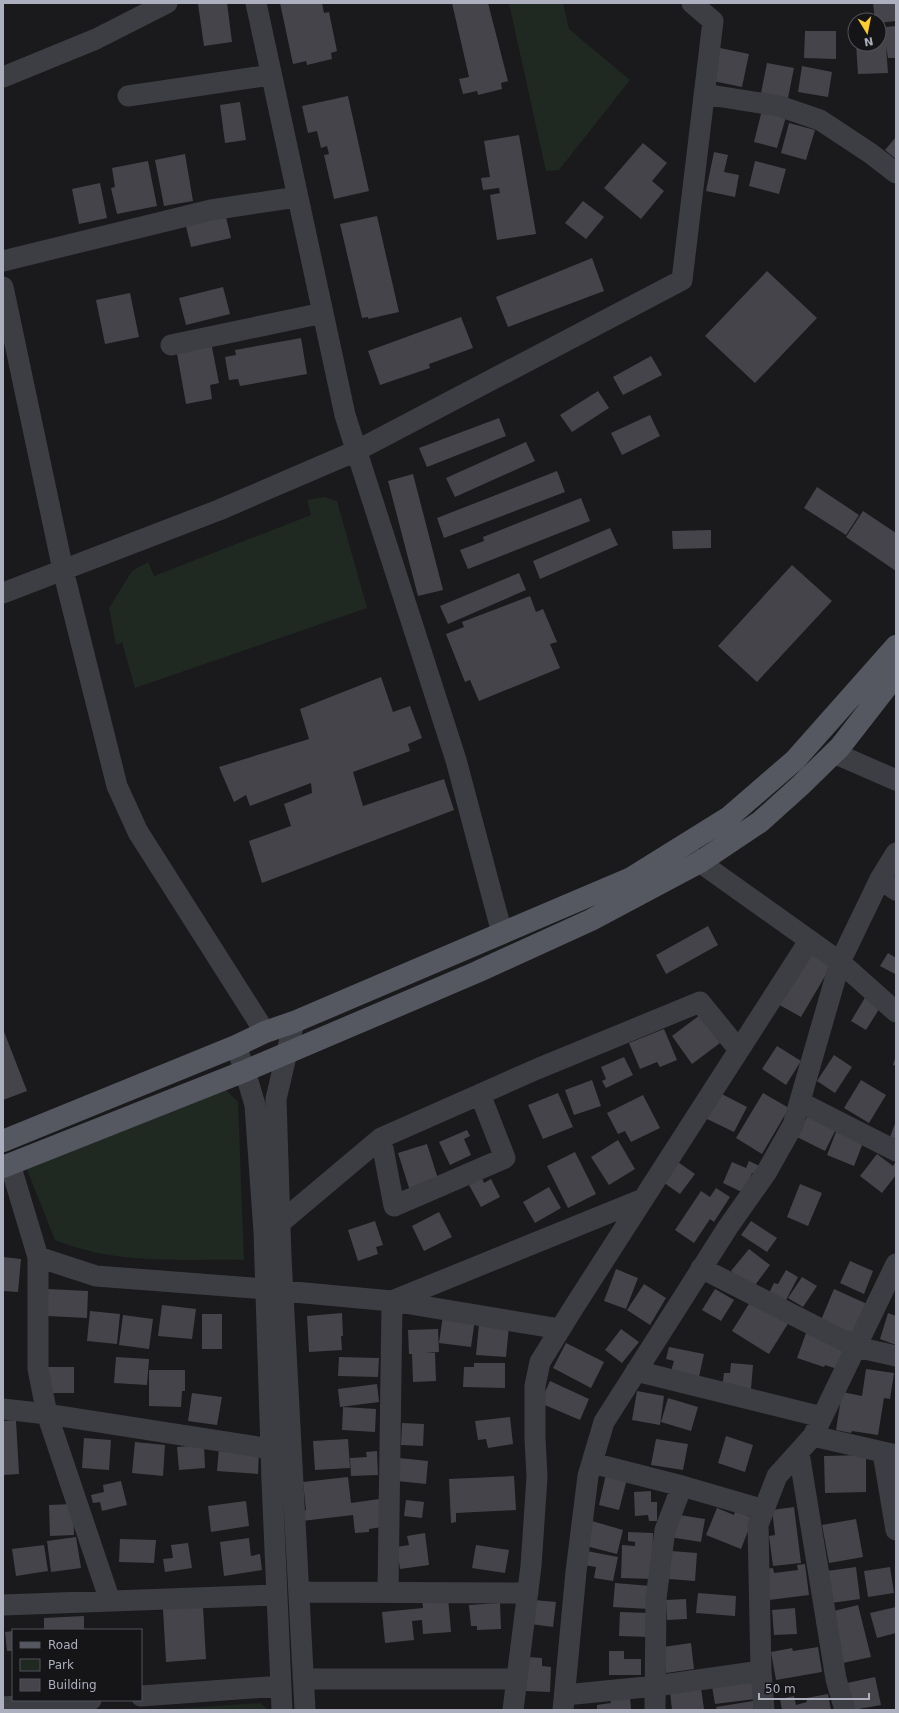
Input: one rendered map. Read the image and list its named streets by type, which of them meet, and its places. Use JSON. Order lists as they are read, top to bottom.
{
  "legend": ["Road", "Park", "Building"],
  "scale_bar": "50 m",
  "north": "bottom"
}
